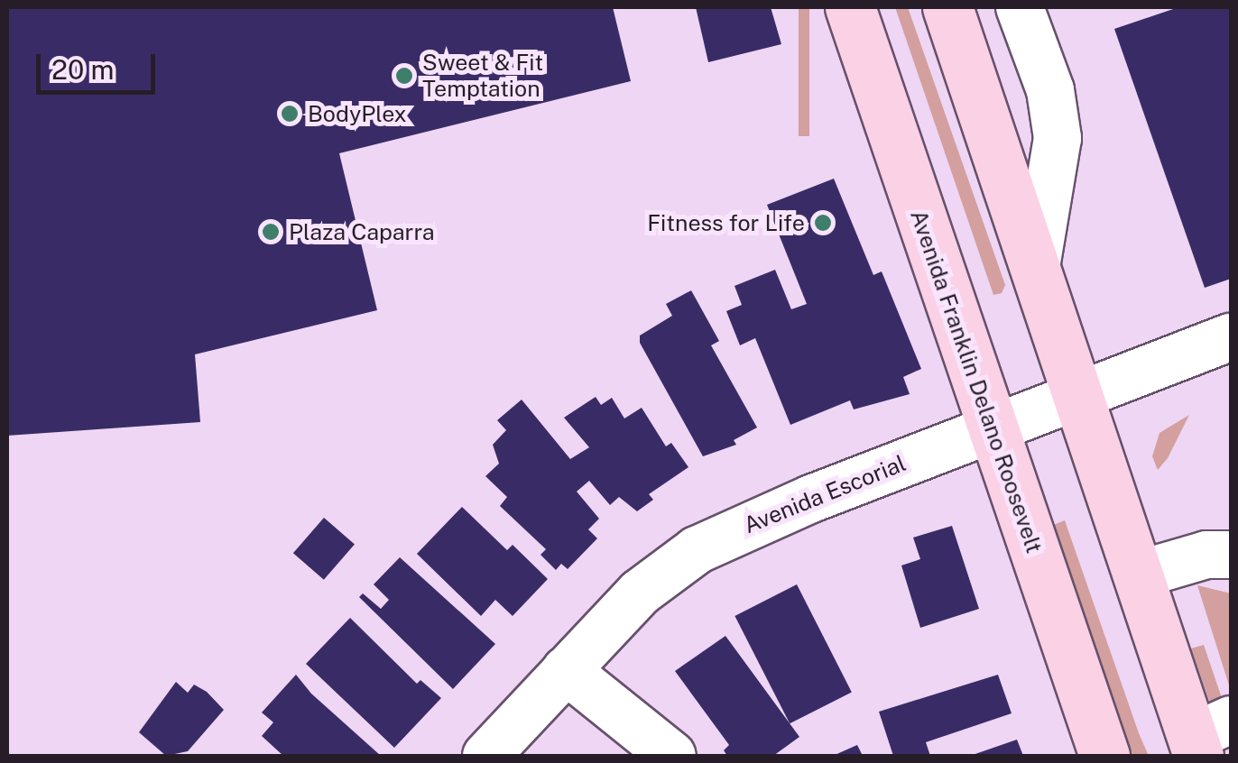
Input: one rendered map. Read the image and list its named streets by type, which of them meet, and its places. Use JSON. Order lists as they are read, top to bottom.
{
  "streets": {
    "main road": ["Avenida Franklin Delano Roosevelt"],
    "street": ["Avenida Escorial"]
  },
  "crossings": [
    ["Avenida Franklin Delano Roosevelt", "Avenida Escorial"]
  ],
  "places": [
    "Sweet & Fit Temptation",
    "BodyPlex",
    "Fitness for Life",
    "Plaza Caparra"
  ],
  "scale_bar": "20 m"
}
